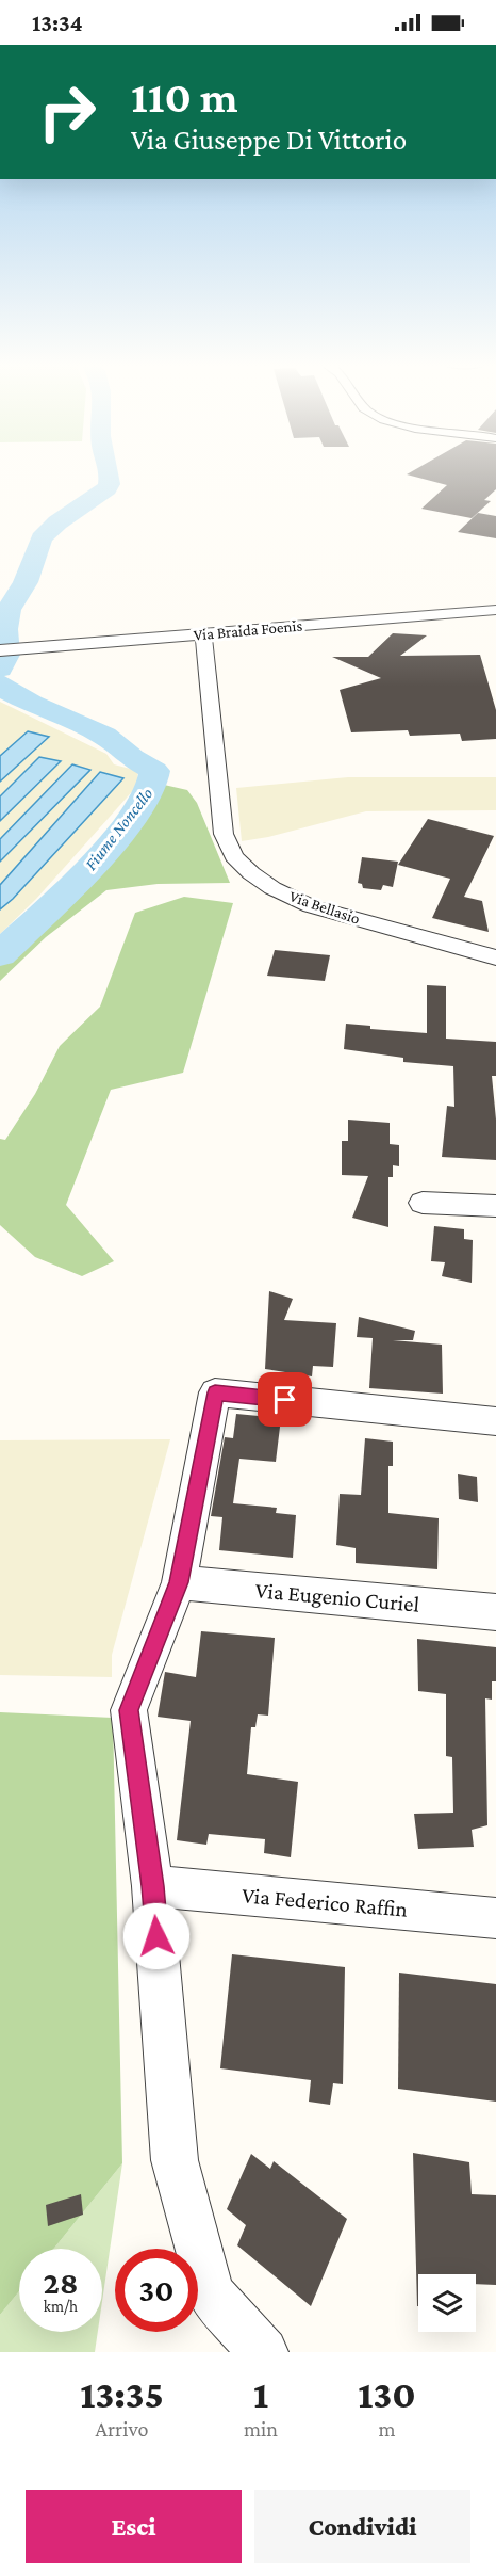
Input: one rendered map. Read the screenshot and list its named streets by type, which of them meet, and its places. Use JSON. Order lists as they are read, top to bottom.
{
  "streets": {
    "street": [
      "Via Braida Foenis",
      "Via Bellasio",
      "Via Eugenio Curiel",
      "Via Federico Raffin"
    ]
  },
  "crossings": [
    ["Via Braida Foenis", "Via Bellasio"]
  ],
  "water": ["Fiume Noncello"],
  "page": {
    "status": "13:34",
    "turn": ["110 m", "Via Giuseppe Di Vittorio"],
    "speed": "28 km/h",
    "limit": "30",
    "eta": [
      "13:35",
      "Arrivo",
      "1",
      "min",
      "130",
      "m"
    ],
    "buttons": ["Esci", "Condividi"]
  }
}
